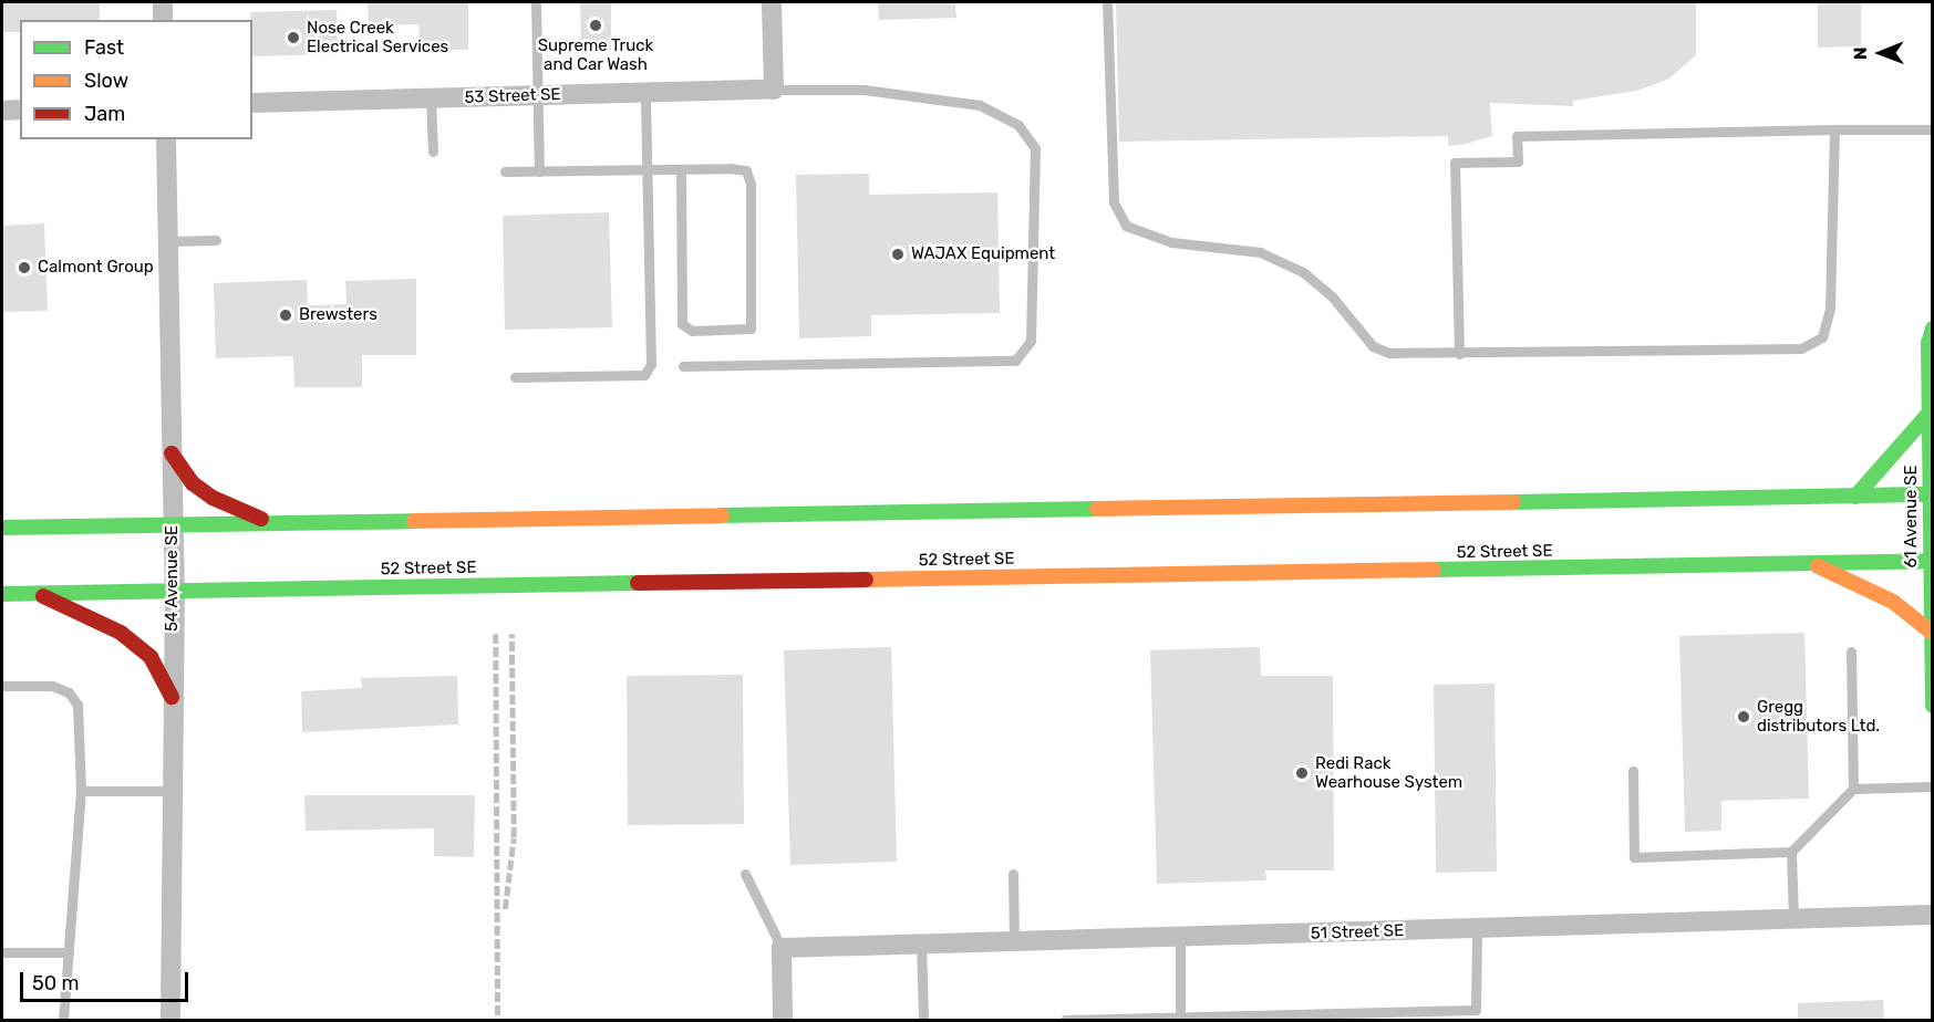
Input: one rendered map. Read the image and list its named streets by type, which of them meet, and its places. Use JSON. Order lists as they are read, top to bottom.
{
  "streets": {
    "main road": ["61 Avenue SE", "52 Street SE"],
    "street": ["53 Street SE", "54 Avenue SE", "51 Street SE"]
  },
  "crossings": [
    ["61 Avenue SE", "52 Street SE"],
    ["52 Street SE", "54 Avenue SE"]
  ],
  "places": [
    "Supreme Truck and Car Wash",
    "Nose Creek Electrical Services",
    "WAJAX Equipment",
    "Calmont Group",
    "Brewsters",
    "Gregg distributors Ltd.",
    "Redi Rack Wearhouse System"
  ],
  "legend": ["Fast", "Slow", "Jam"],
  "scale_bar": "50 m",
  "north": "left"
}
